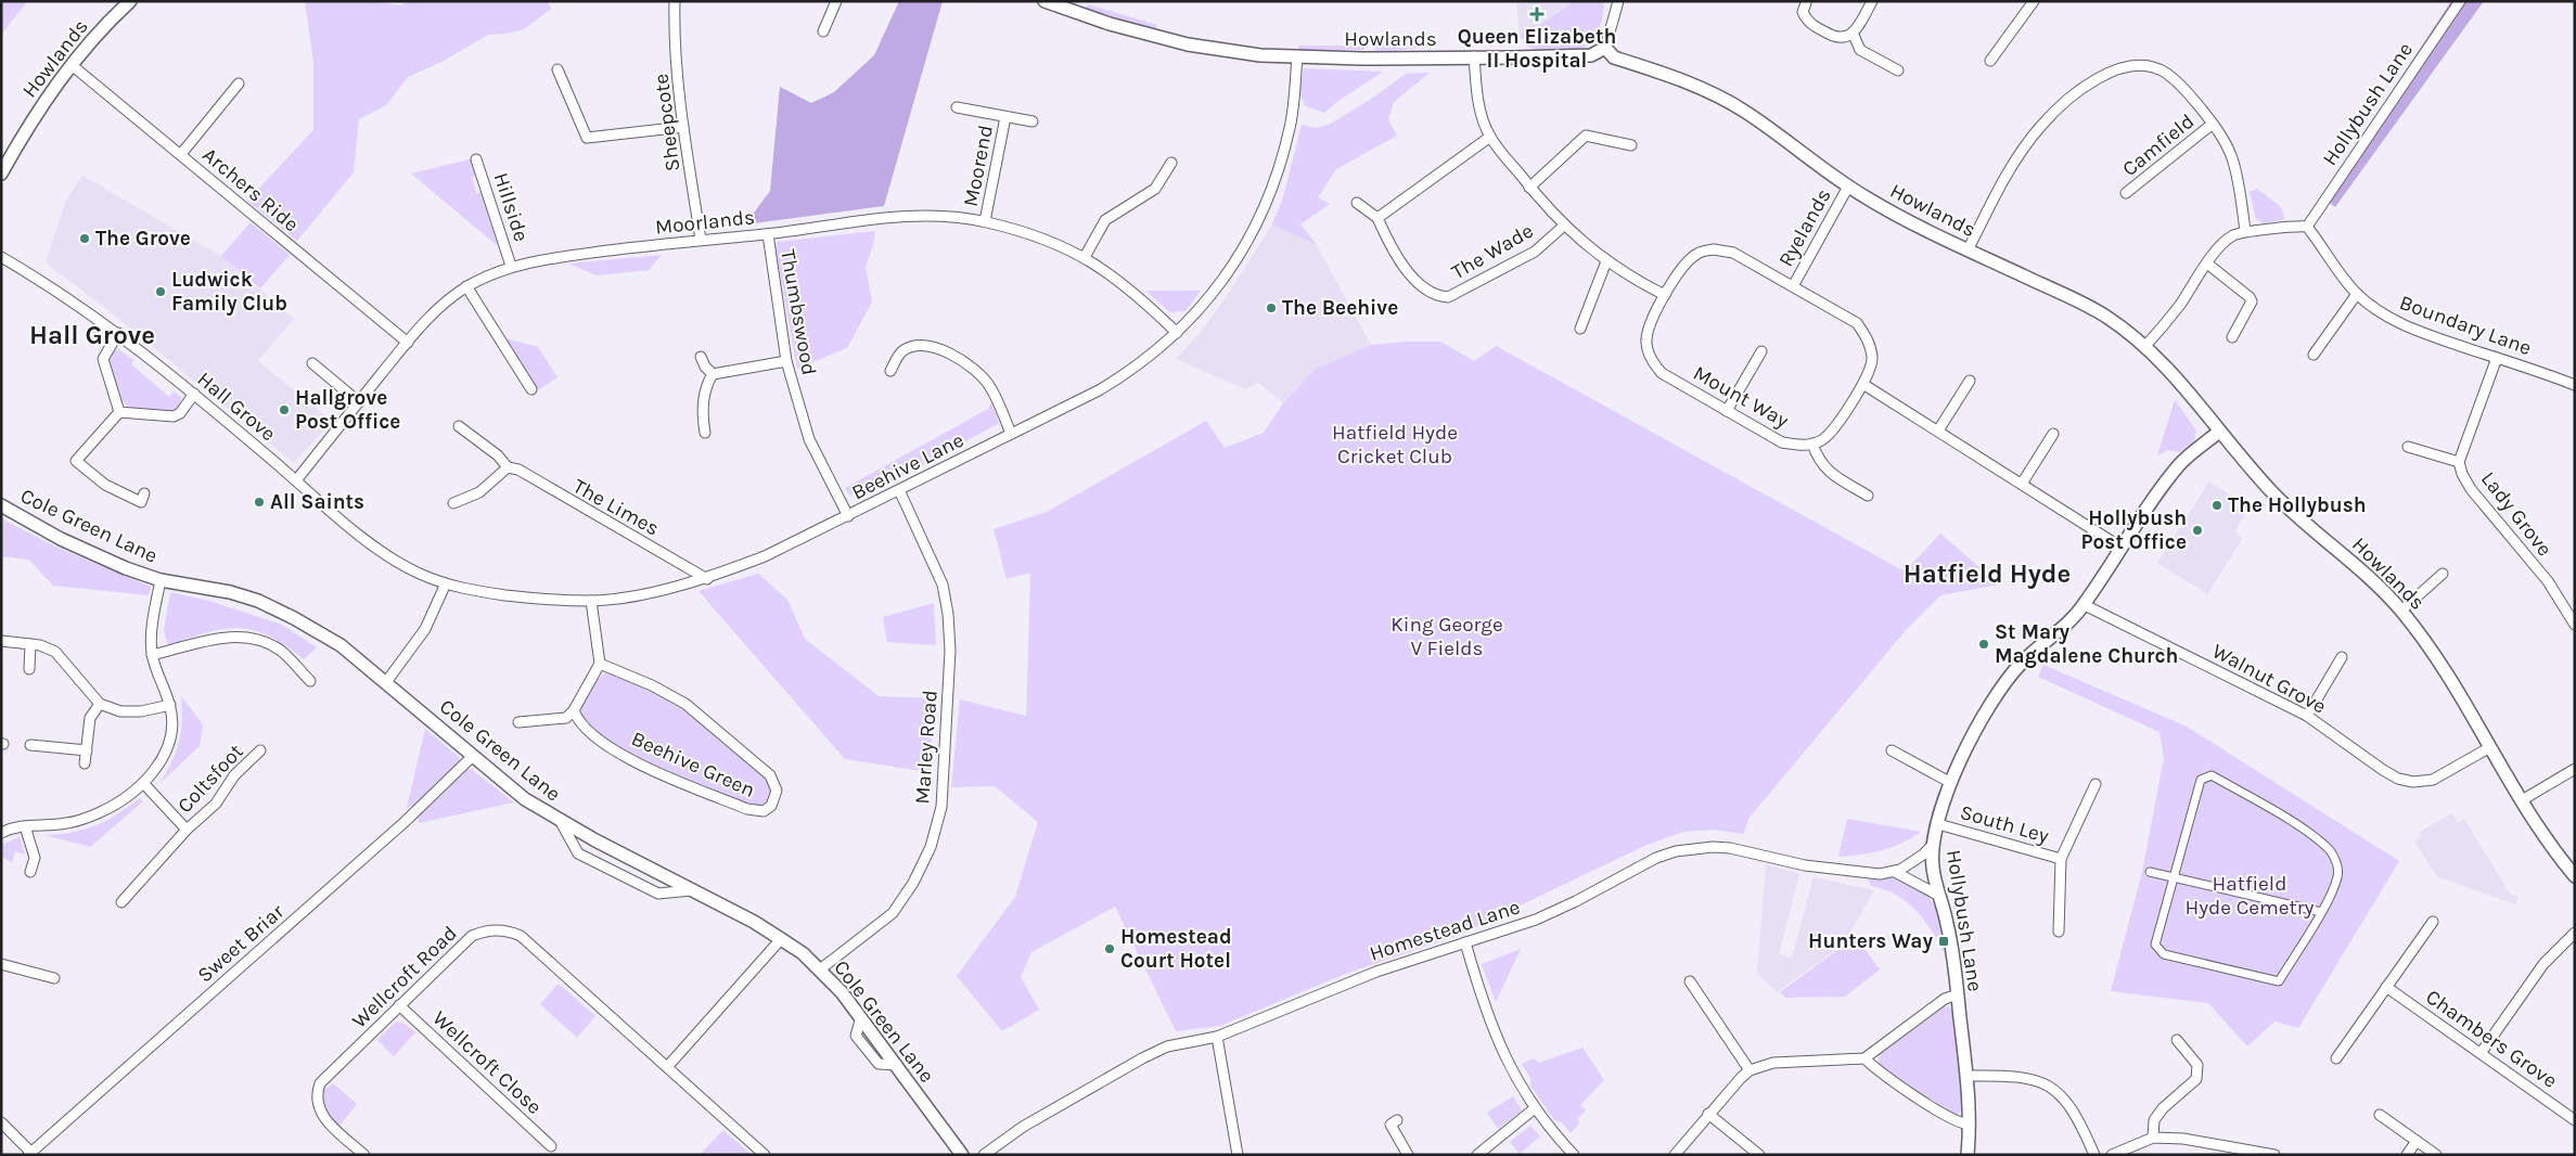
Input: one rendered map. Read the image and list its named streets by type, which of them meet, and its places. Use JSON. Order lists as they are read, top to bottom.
{
  "streets": {
    "street": [
      "Howlands",
      "Hollybush Lane",
      "Sheepcote",
      "Camfield",
      "Moorend",
      "Archers Ride",
      "Hillside",
      "Moorlands",
      "Ryelands",
      "The Wade",
      "Thumbswood",
      "Boundary Lane",
      "Mount Way",
      "Hall Grove",
      "Beehive Lane",
      "The Limes",
      "Lady Grove",
      "Cole Green Lane",
      "Walnut Grove",
      "Marley Road",
      "Beehive Green",
      "Coltsfoot",
      "South Ley",
      "Homestead Lane",
      "Sweet Briar",
      "Wellcroft Road",
      "Chambers Grove",
      "Wellcroft Close"
    ]
  },
  "crossings": [
    ["Howlands", "Hollybush Lane"],
    ["Howlands", "Archers Ride"],
    ["Howlands", "Ryelands"],
    ["Howlands", "Beehive Lane"],
    ["Howlands", "Walnut Grove"],
    ["Hollybush Lane", "Boundary Lane"],
    ["Hollybush Lane", "Walnut Grove"],
    ["Hollybush Lane", "South Ley"],
    ["Hollybush Lane", "Homestead Lane"],
    ["Sheepcote", "Moorlands"],
    ["Moorend", "Moorlands"],
    ["Archers Ride", "Moorlands"],
    ["Hillside", "Moorlands"],
    ["Moorlands", "Thumbswood"],
    ["Moorlands", "Hall Grove"],
    ["Moorlands", "Beehive Lane"],
    ["Ryelands", "Mount Way"],
    ["Thumbswood", "Beehive Lane"],
    ["Boundary Lane", "Lady Grove"],
    ["Hall Grove", "Beehive Lane"],
    ["Beehive Lane", "The Limes"],
    ["Beehive Lane", "Marley Road"],
    ["Cole Green Lane", "Marley Road"],
    ["Cole Green Lane", "Sweet Briar"],
    ["Wellcroft Road", "Wellcroft Close"]
  ],
  "districts": ["Hall Grove", "Hatfield Hyde"],
  "parks": ["Hatfield Hyde Cricket Club", "King George V Fields", "Hatfield Hyde Cemetry"],
  "places": {
    "health": ["Queen Elizabeth II Hospital"],
    "other": [
      "The Grove",
      "Ludwick Family Club",
      "The Beehive",
      "Hallgrove Post Office",
      "All Saints",
      "The Hollybush",
      "Hollybush Post Office",
      "St Mary Magdalene Church",
      "Homestead Court Hotel"
    ],
    "transit": ["Hunters Way"]
  }
}
